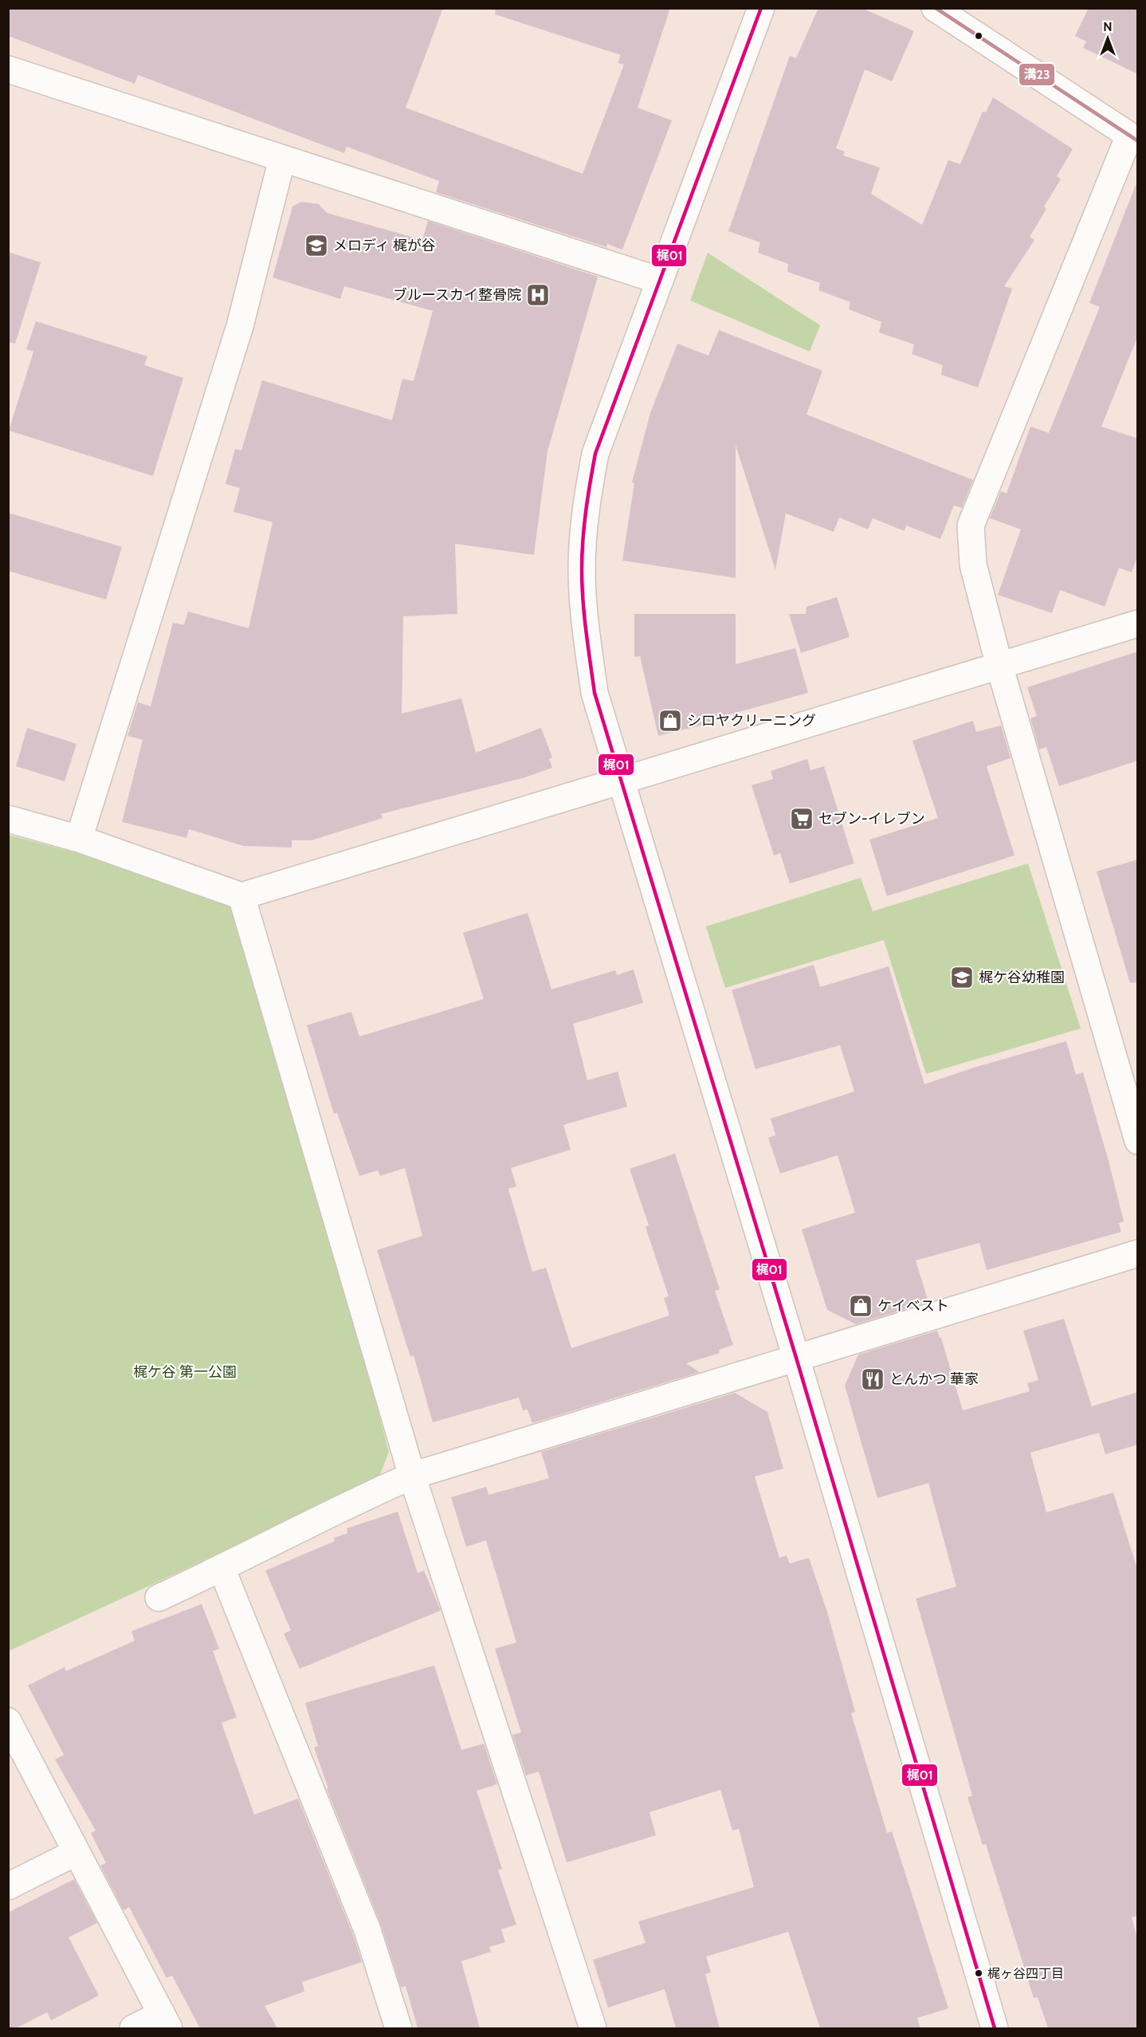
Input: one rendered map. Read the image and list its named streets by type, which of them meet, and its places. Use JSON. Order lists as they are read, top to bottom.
{
  "parks": ["梶ケ谷 第一公園"],
  "places": {
    "school or university": ["メロディ 梶が谷", "梶ケ谷幼稚園"],
    "hospital": ["ブルースカイ整骨院"],
    "shop": ["シロヤクリーニング", "ケイベスト"],
    "supermarket": ["セブン-イレブン"],
    "restaurant": ["とんかつ 華家"],
    "other": ["梶ヶ谷四丁目"]
  },
  "lines": ["transit line 梶01", "transit line 溝23"],
  "north": "top"
}
